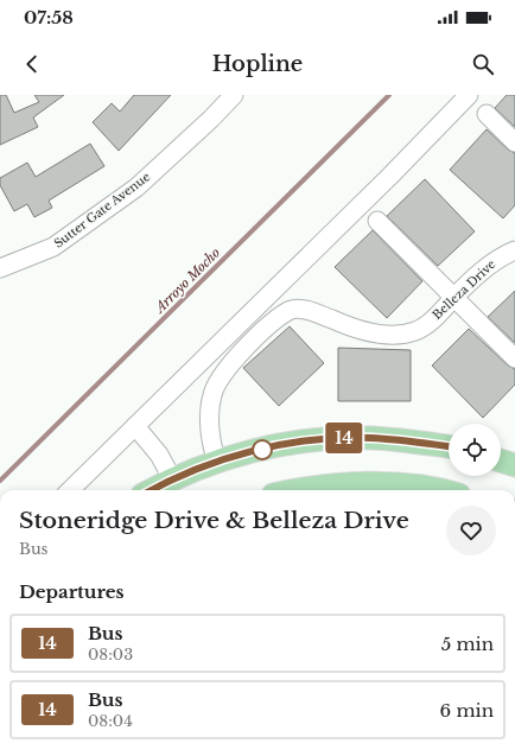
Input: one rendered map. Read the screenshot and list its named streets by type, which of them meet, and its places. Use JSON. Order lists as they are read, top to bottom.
{
  "streets": {
    "street": ["Sutter Gate Avenue", "Belleza Drive"]
  },
  "water": ["Arroyo Mocho"],
  "lines": ["bus line 14"],
  "page": {
    "status": "07:58",
    "header": "Hopline",
    "on_map": "14",
    "heading": [
      ["Stoneridge Drive & Belleza Drive", "Bus"],
      "Departures"
    ],
    "list": [
      {
        "mark": "14",
        "name": "Bus",
        "note": "08:03",
        "value": "5 min"
      },
      {
        "mark": "14",
        "name": "Bus",
        "note": "08:04",
        "value": "6 min"
      }
    ]
  }
}
